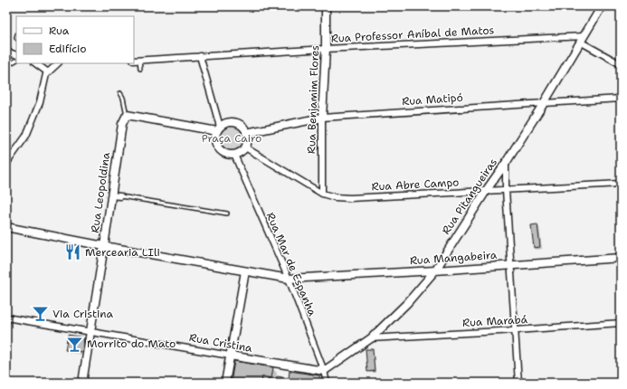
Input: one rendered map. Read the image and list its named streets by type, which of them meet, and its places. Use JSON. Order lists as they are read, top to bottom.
{
  "streets": {
    "street": [
      "Rua Professor Aníbal de Matos",
      "Rua Benjamim Flores",
      "Rua Matipó",
      "Rua Abre Campo",
      "Rua Leopoldina",
      "Rua Pitangueiras",
      "Rua Mangabeira",
      "Rua Mar de Espanha",
      "Rua Marabá",
      "Rua Cristina"
    ]
  },
  "crossings": [
    ["Rua Professor Aníbal de Matos", "Rua Benjamim Flores"],
    ["Rua Professor Aníbal de Matos", "Rua Pitangueiras"],
    ["Rua Benjamim Flores", "Rua Matipó"],
    ["Rua Benjamim Flores", "Rua Abre Campo"],
    ["Rua Matipó", "Rua Abre Campo"],
    ["Rua Matipó", "Rua Pitangueiras"],
    ["Rua Matipó", "Rua Mar de Espanha"],
    ["Rua Abre Campo", "Rua Pitangueiras"],
    ["Rua Abre Campo", "Rua Mar de Espanha"],
    ["Rua Leopoldina", "Rua Mangabeira"],
    ["Rua Leopoldina", "Rua Cristina"],
    ["Rua Pitangueiras", "Rua Mangabeira"],
    ["Rua Pitangueiras", "Rua Mar de Espanha"],
    ["Rua Pitangueiras", "Rua Marabá"],
    ["Rua Pitangueiras", "Rua Cristina"],
    ["Rua Mangabeira", "Rua Mar de Espanha"],
    ["Rua Mar de Espanha", "Rua Cristina"]
  ],
  "parks": ["Praça Cairo"],
  "places": {
    "restaurant": ["Mercearia LIli"],
    "bar": ["Via Cristina", "Morrito do Mato"]
  },
  "legend": ["Rua", "Edifício"]
}
